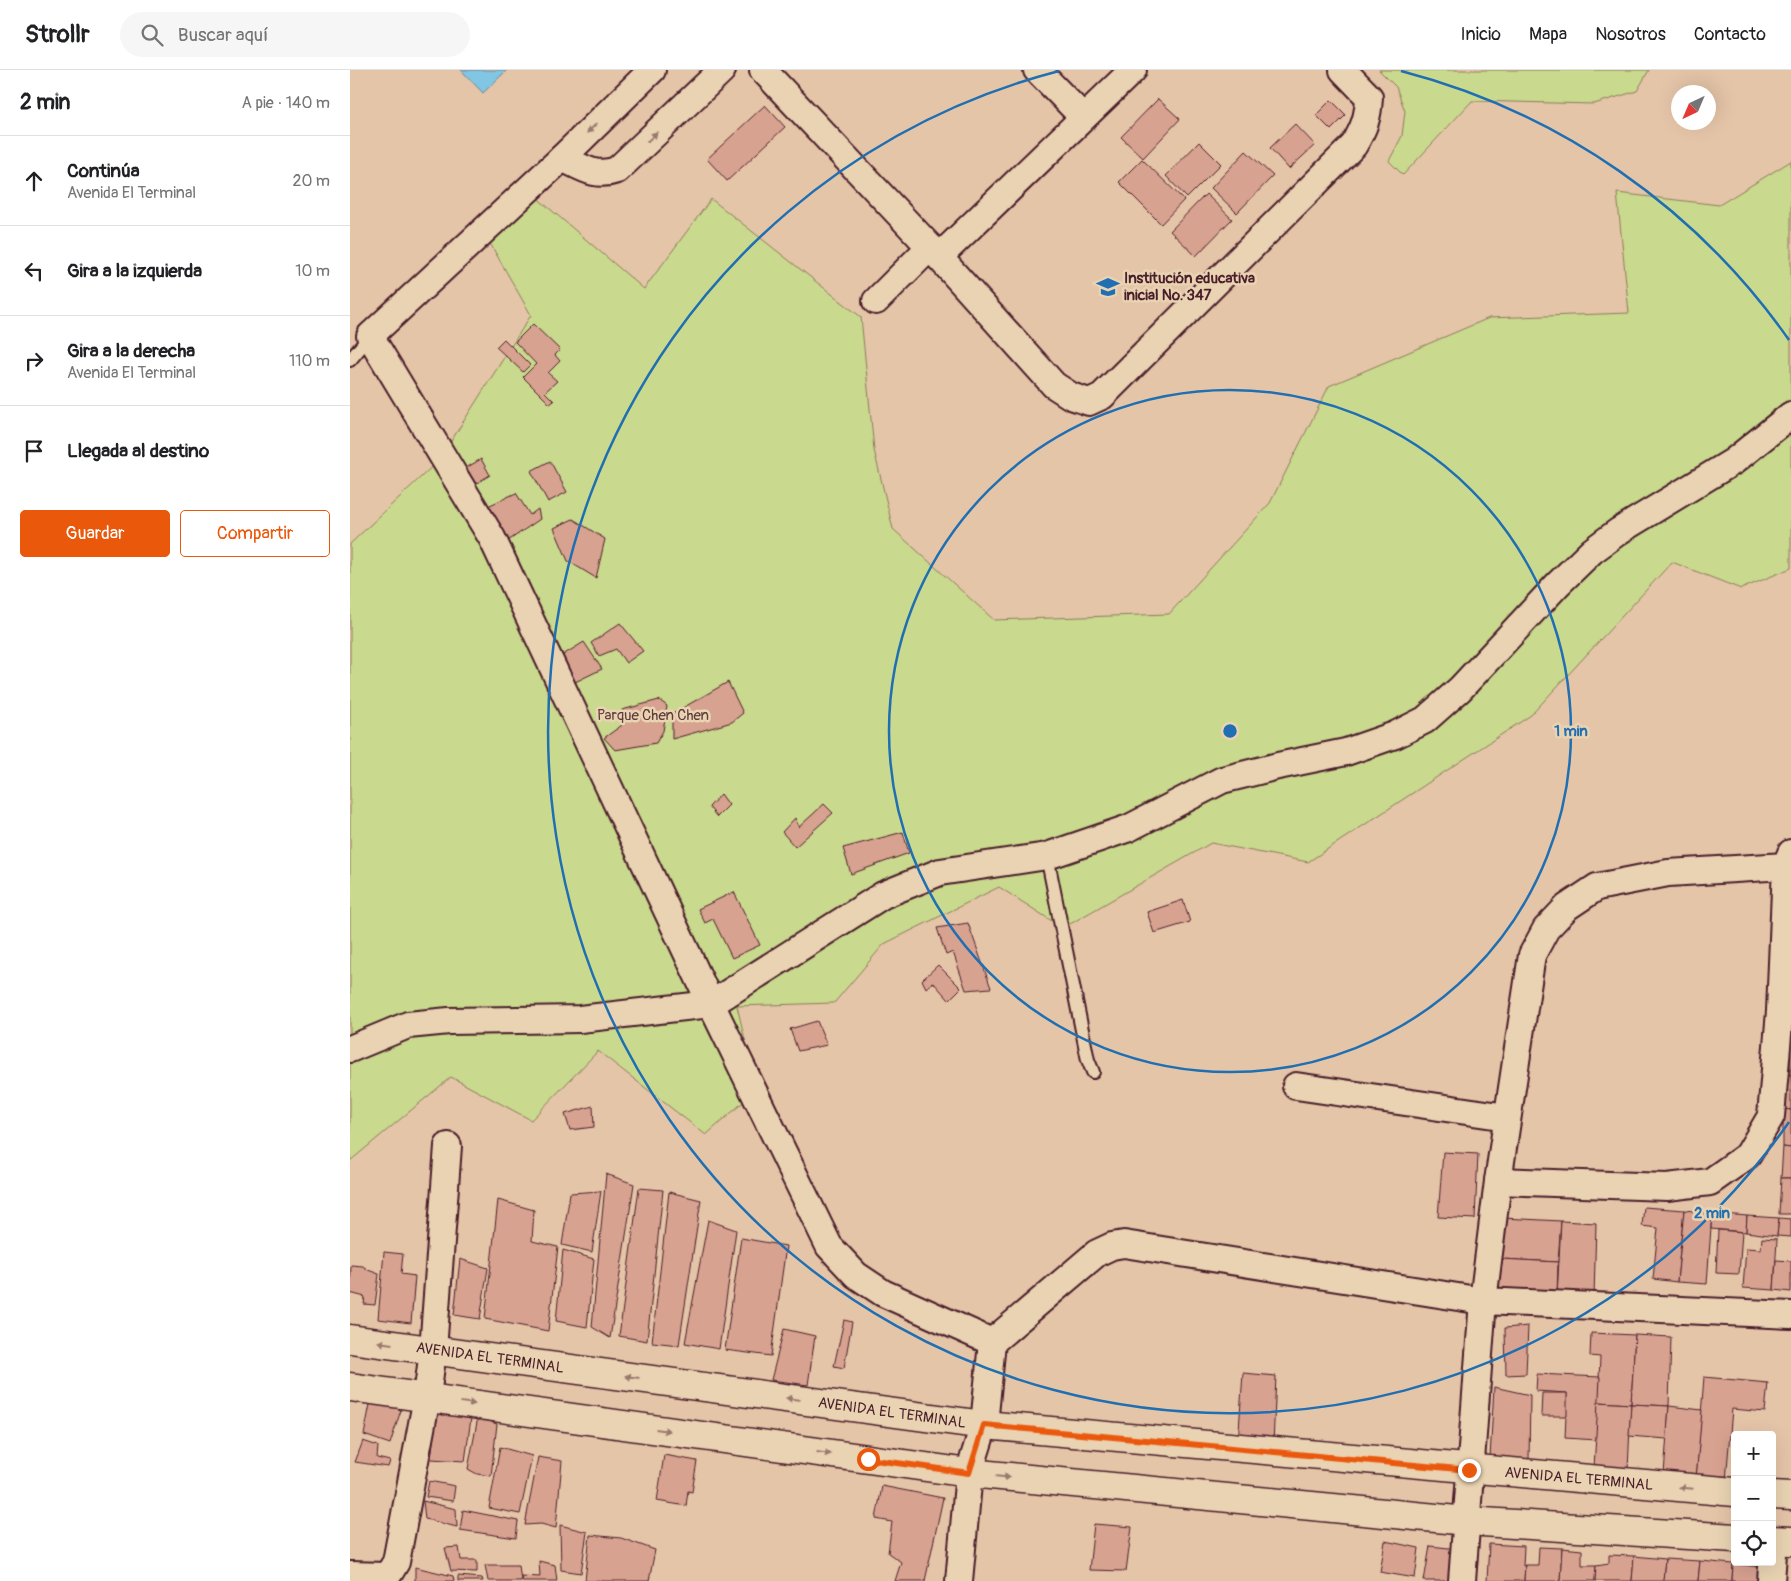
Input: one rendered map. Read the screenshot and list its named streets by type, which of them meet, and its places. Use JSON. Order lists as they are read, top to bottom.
{
  "streets": {
    "street": ["AVENIDA EL TERMINAL"]
  },
  "parks": ["Parque Chen Chen"],
  "places": {
    "school or university": ["Institución educativa inicial No. 347"]
  },
  "north": "bottom left",
  "page": {
    "header": "Strollr",
    "search": "Buscar aquí",
    "nav": [
      "Inicio",
      "Mapa",
      "Nosotros",
      "Contacto"
    ],
    "heading": ["2 min", "A pie · 140 m"],
    "list": [
      ["Continúa", "Avenida El Terminal", "20 m"],
      ["Gira a la izquierda", "10 m"],
      ["Gira a la derecha", "Avenida El Terminal", "110 m"],
      "Llegada al destino"
    ],
    "buttons": ["Guardar", "Compartir"],
    "map_buttons": ["+", "−"]
  },
  "rings": ["1 min", "2 min"]
}
